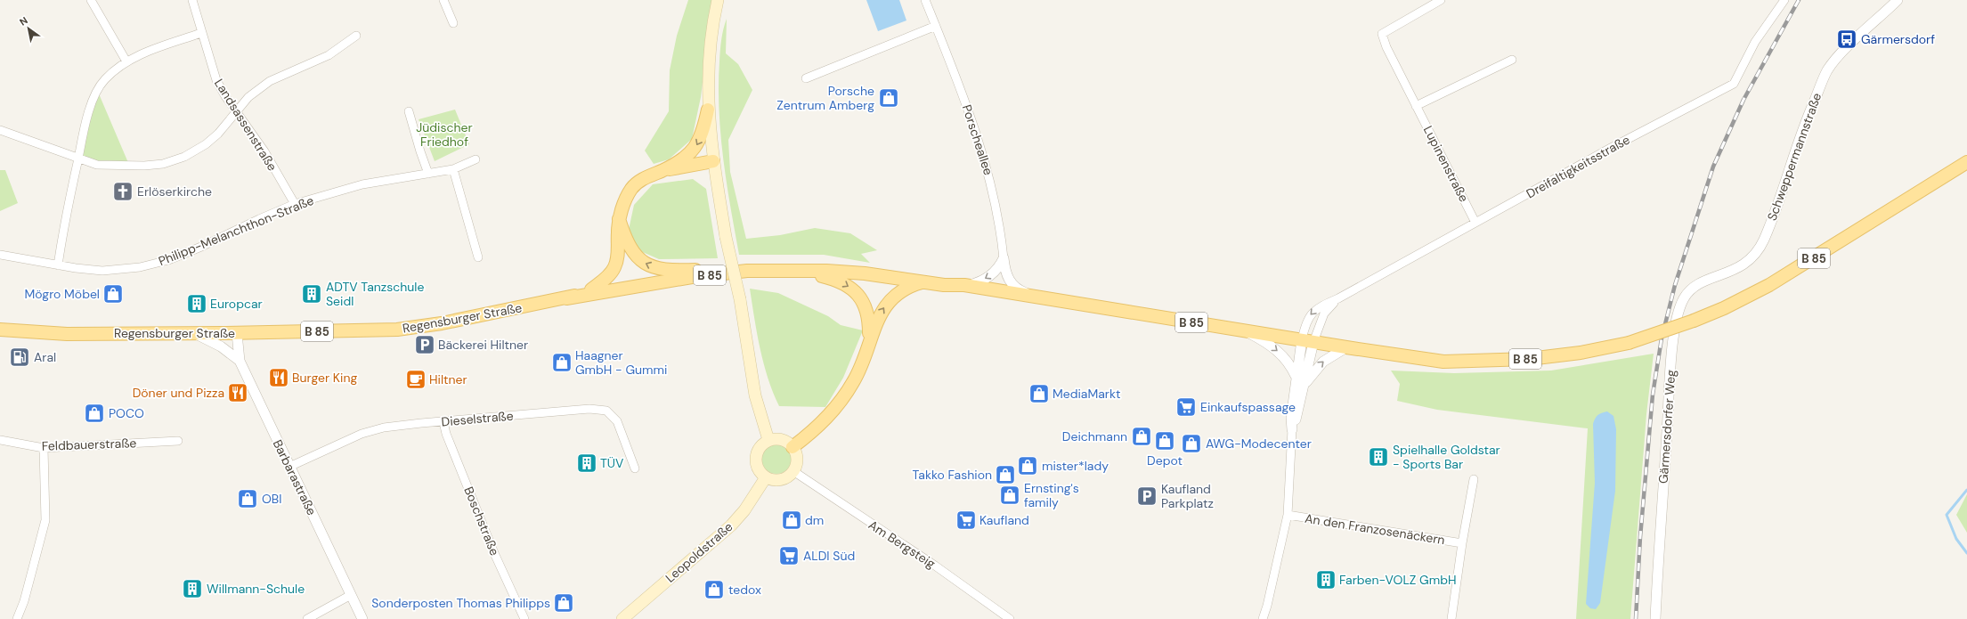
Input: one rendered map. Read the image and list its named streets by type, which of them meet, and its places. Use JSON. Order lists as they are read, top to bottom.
{
  "streets": {
    "main road": ["B 85", "Regensburger Straße", "Leopoldstraße"],
    "street": [
      "Landsassenstraße",
      "Porscheallee",
      "Schweppermannstraße",
      "Lupinenstraße",
      "Dreifaltigkeitsstraße",
      "Philipp-Melanchthon-Straße",
      "Dieselstraße",
      "Gärmersdorfer Weg",
      "Feldbauerstraße",
      "Barbarastraße",
      "Boschstraße",
      "An den Franzosenäckern",
      "Am Bergsteig"
    ]
  },
  "crossings": [
    ["Landsassenstraße", "Philipp-Melanchthon-Straße"],
    ["Schweppermannstraße", "Gärmersdorfer Weg"],
    ["Lupinenstraße", "Dreifaltigkeitsstraße"],
    ["Dreifaltigkeitsstraße", "B 85"],
    ["B 85", "Regensburger Straße"],
    ["Regensburger Straße", "Barbarastraße"],
    ["Dieselstraße", "Barbarastraße"],
    ["Dieselstraße", "Boschstraße"],
    ["Am Bergsteig", "Leopoldstraße"]
  ],
  "parks": ["Jüdischer Friedhof"],
  "places": {
    "bus stop": ["Gärmersdorf"],
    "shop": [
      "Porsche Zentrum Amberg",
      "Mögro Möbel",
      "Haagner GmbH - Gummi",
      "MediaMarkt",
      "POCO",
      "Deichmann",
      "Depot",
      "AWG-Modecenter",
      "mister*lady",
      "Takko Fashion",
      "Ernsting's family",
      "OBI",
      "dm",
      "tedox",
      "Sonderposten Thomas Philipps"
    ],
    "church": ["Erlöserkirche"],
    "building": [
      "ADTV Tanzschule Seidl",
      "Europcar",
      "Spielhalle Goldstar - Sports Bar",
      "TÜV",
      "Farben-VOLZ GmbH",
      "Willmann-Schule"
    ],
    "parking": ["Bäckerei Hiltner", "Kaufland Parkplatz"],
    "fuel station": ["Aral"],
    "restaurant": ["Burger King", "Döner und Pizza"],
    "cafe": ["Hiltner"],
    "supermarket": ["Einkaufspassage", "Kaufland", "ALDI Süd"]
  },
  "north": "top left"
}
